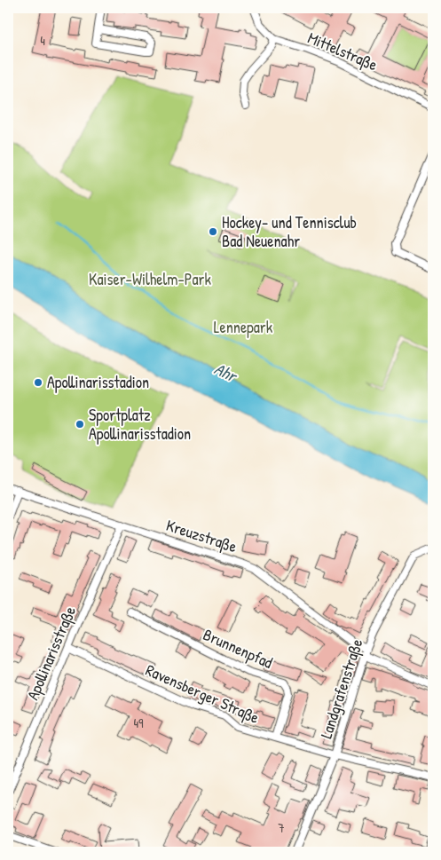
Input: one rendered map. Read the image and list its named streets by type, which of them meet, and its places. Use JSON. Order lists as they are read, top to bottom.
{
  "streets": {
    "street": [
      "Mittelstraße",
      "Kreuzstraße",
      "Brunnenpfad",
      "Apollinarisstraße",
      "Landgrafenstraße",
      "Ravensberger Straße"
    ]
  },
  "crossings": [
    ["Kreuzstraße", "Apollinarisstraße"],
    ["Kreuzstraße", "Landgrafenstraße"],
    ["Brunnenpfad", "Ravensberger Straße"],
    ["Apollinarisstraße", "Ravensberger Straße"],
    ["Landgrafenstraße", "Ravensberger Straße"]
  ],
  "water": ["Ahr"],
  "parks": ["Kaiser-Wilhelm-Park", "Lennepark"],
  "places": ["Hockey- und Tennisclub Bad Neuenahr", "Apollinarisstadion", "Sportplatz Apollinarisstadion"],
  "house_numbers": ["4", "49", "7"]
}
